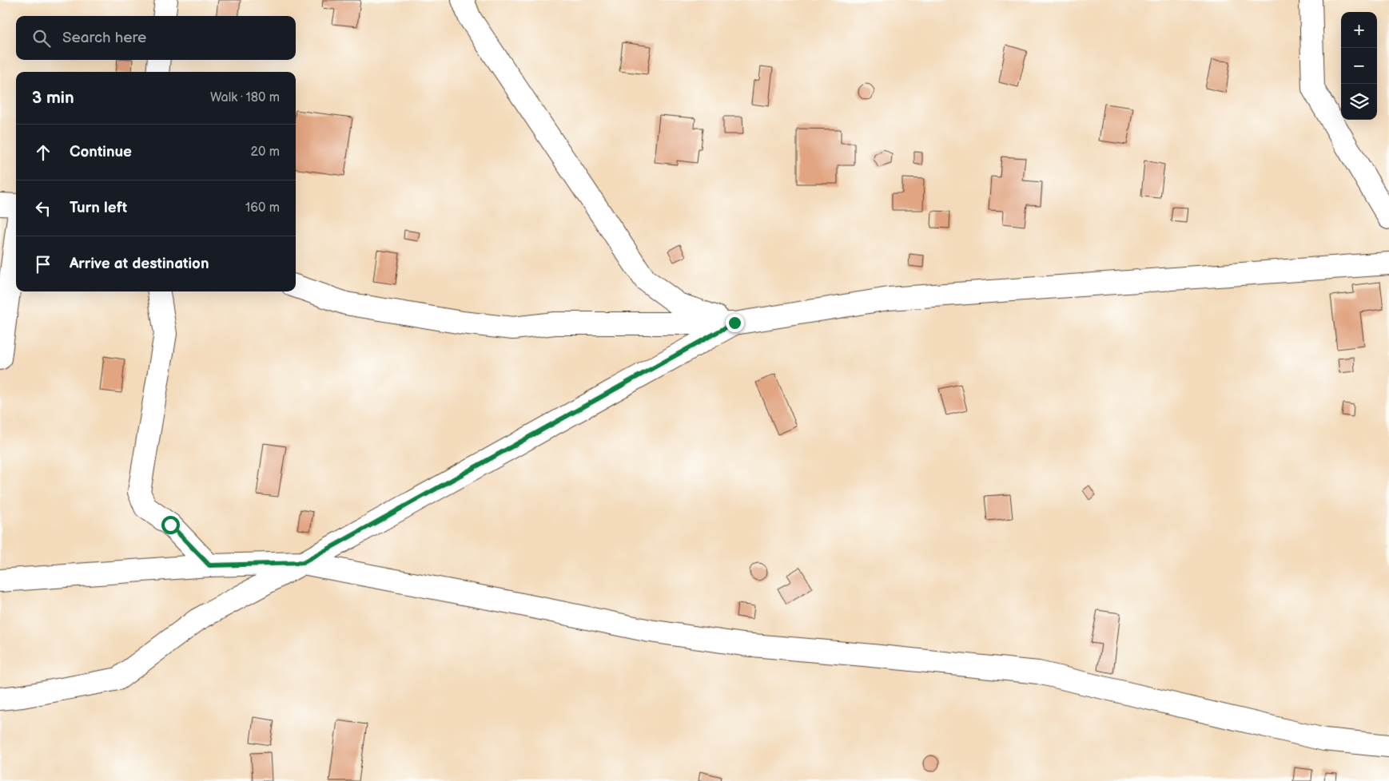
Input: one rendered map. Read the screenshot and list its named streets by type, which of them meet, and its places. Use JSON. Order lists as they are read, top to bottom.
{
  "page": {
    "map_buttons": ["+", "−"],
    "search": "Search here",
    "heading": ["3 min", "Walk · 180 m"],
    "list": [
      ["Continue", "20 m"],
      ["Turn left", "160 m"],
      "Arrive at destination"
    ]
  }
}
